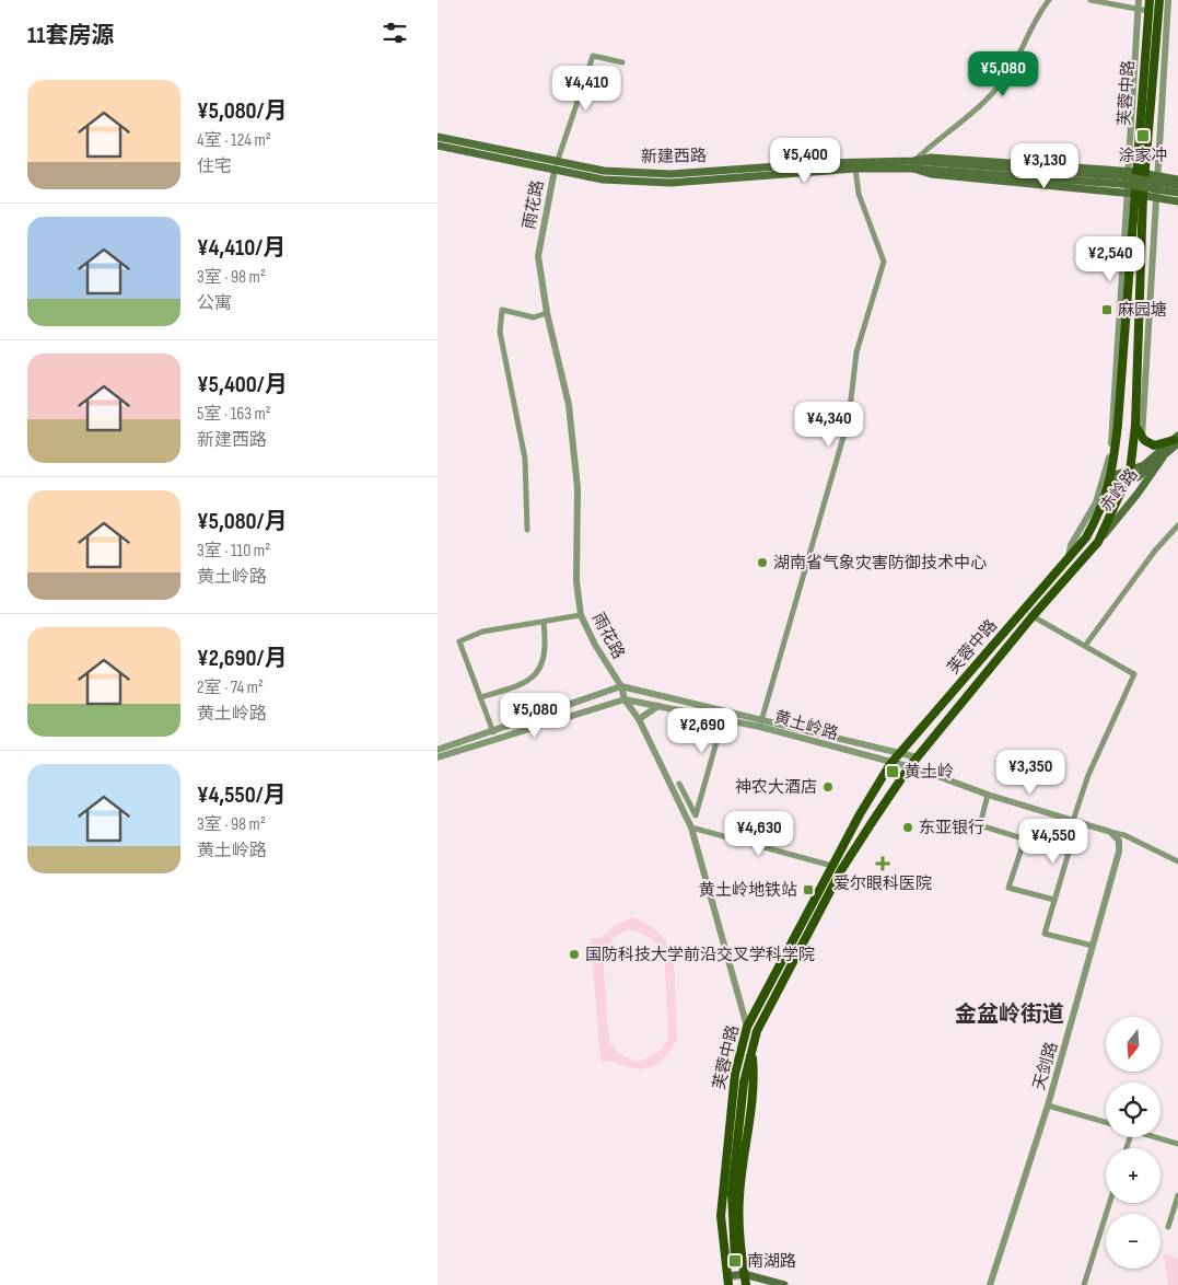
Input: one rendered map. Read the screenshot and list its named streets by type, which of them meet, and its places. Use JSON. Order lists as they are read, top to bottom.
{
  "streets": {
    "main road": ["芙蓉中路", "新建西路", "赤岭路"],
    "street": ["雨花路", "黄土岭路", "天剑路"]
  },
  "crossings": [
    ["芙蓉中路", "新建西路"],
    ["芙蓉中路", "雨花路"],
    ["芙蓉中路", "赤岭路"],
    ["芙蓉中路", "黄土岭路"],
    ["新建西路", "雨花路"],
    ["雨花路", "黄土岭路"],
    ["黄土岭路", "天剑路"]
  ],
  "districts": ["金盆岭街道"],
  "places": {
    "transit": [
      "涂家冲",
      "麻园塘",
      "黄土岭",
      "黄土岭地铁站",
      "南湖路"
    ],
    "other": [
      "湖南省气象灾害防御技术中心",
      "神农大酒店",
      "东亚银行",
      "国防科技大学前沿交叉学科学院"
    ],
    "health": ["爱尔眼科医院"]
  },
  "north": "bottom",
  "page": {
    "heading": "11套房源",
    "price": [
      "¥5,080",
      "¥4,410",
      "¥5,400",
      "¥3,130",
      "¥2,540",
      "¥4,340",
      "¥5,080",
      "¥2,690",
      "¥3,350",
      "¥4,630",
      "¥4,550"
    ],
    "list": [
      {
        "name": "¥5,080/月",
        "note": "4室 · 124 m² · 住宅"
      },
      {
        "name": "¥4,410/月",
        "note": "3室 · 98 m² · 公寓"
      },
      {
        "name": "¥5,400/月",
        "note": "5室 · 163 m² · 新建西路"
      },
      {
        "name": "¥5,080/月",
        "note": "3室 · 110 m² · 黄土岭路"
      },
      {
        "name": "¥2,690/月",
        "note": "2室 · 74 m² · 黄土岭路"
      },
      {
        "name": "¥4,550/月",
        "note": "3室 · 98 m² · 黄土岭路"
      }
    ],
    "map_buttons": ["+", "−"]
  }
}
